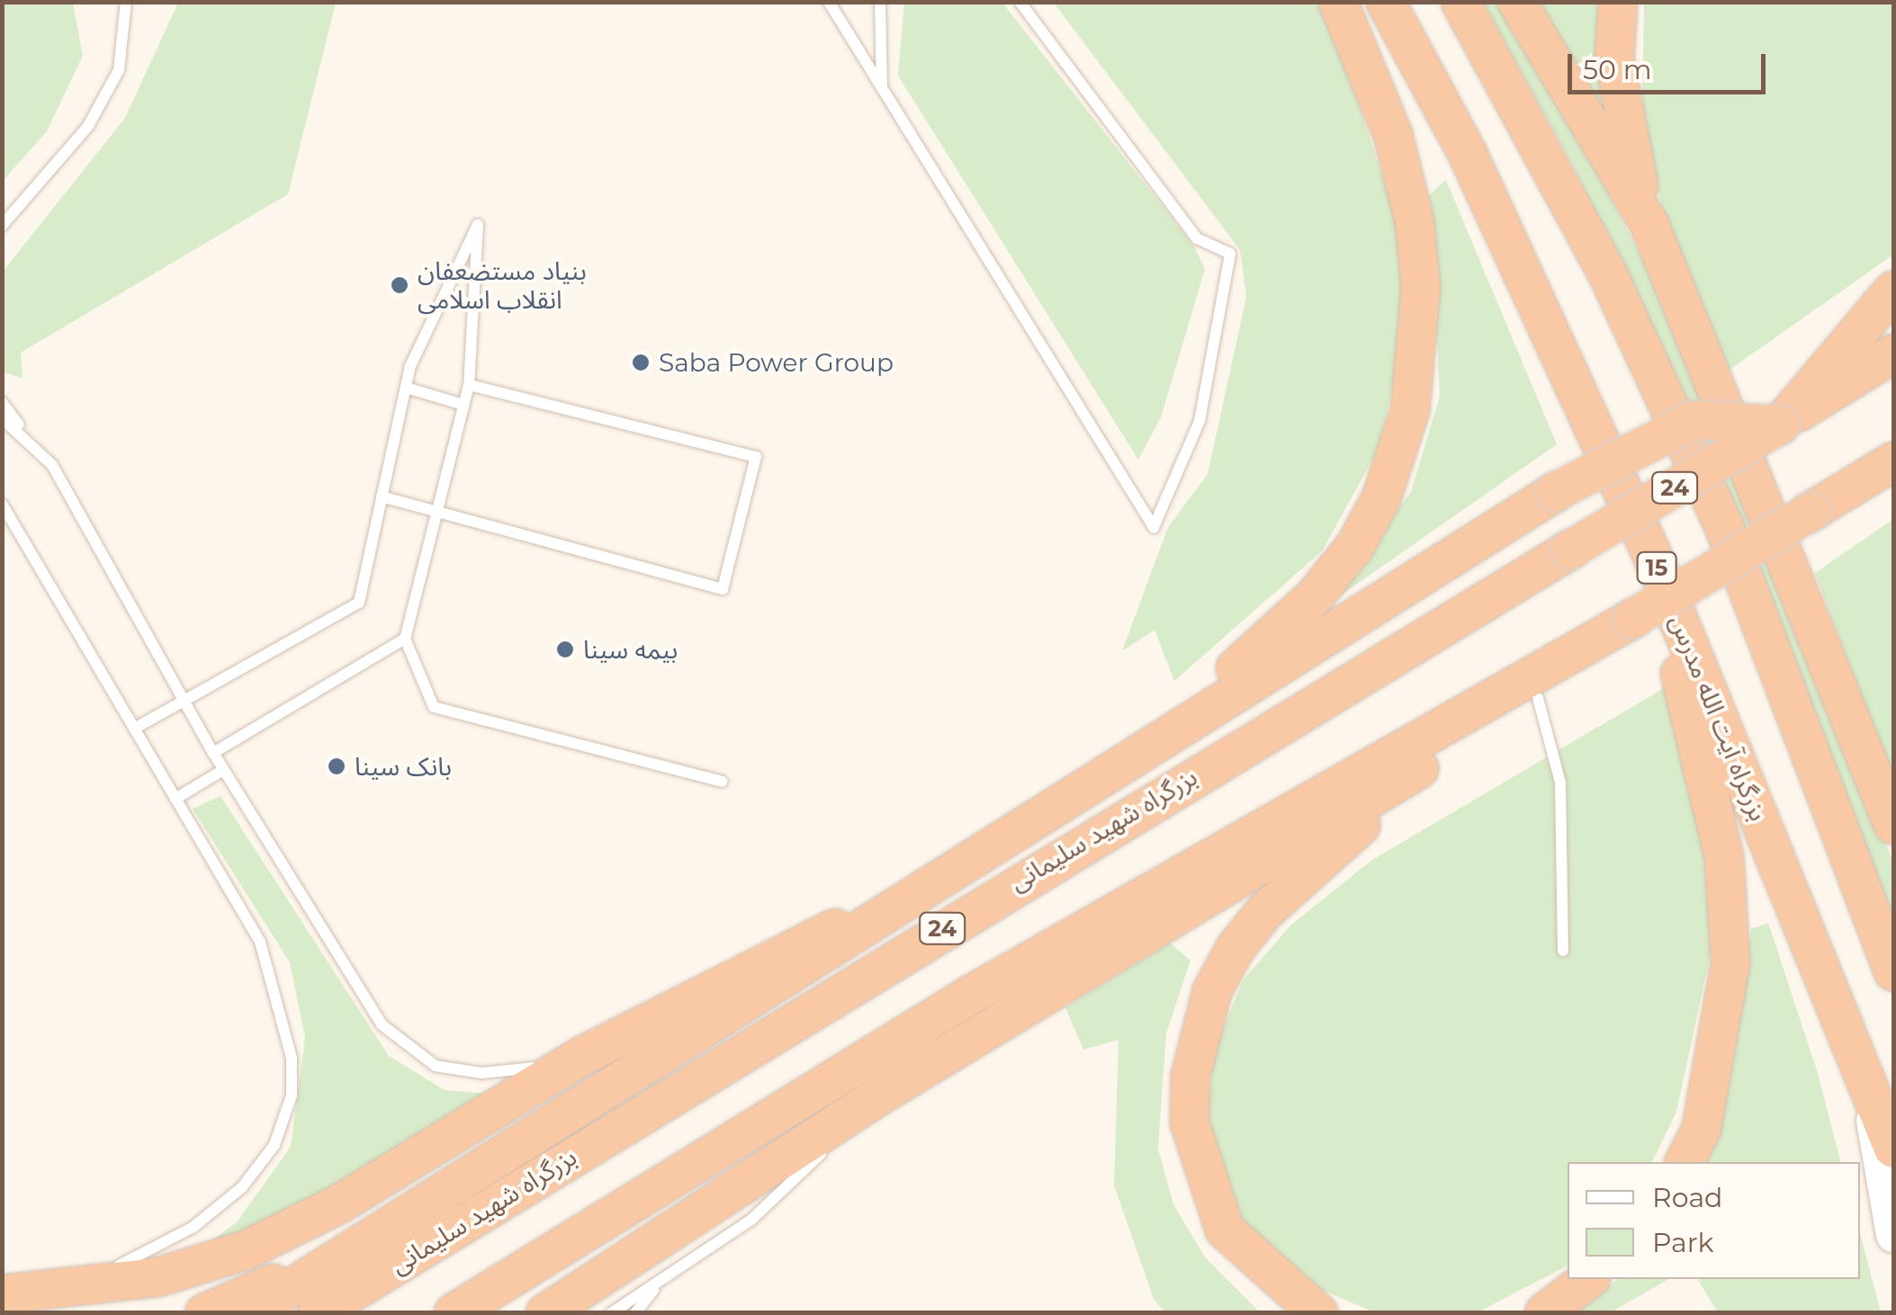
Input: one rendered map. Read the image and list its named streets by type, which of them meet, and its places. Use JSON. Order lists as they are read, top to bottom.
{
  "streets": {
    "highway": [
      "24",
      "15",
      "بزرگراه آیت الله مدرس",
      "بزرگراه شهید سلیمانی"
    ]
  },
  "places": [
    "بنیاد مستضعفان انقلاب اسلامی",
    "Saba Power Group",
    "بیمه سینا",
    "بانک سینا"
  ],
  "legend": ["Road", "Park"],
  "scale_bar": "50 m"
}
